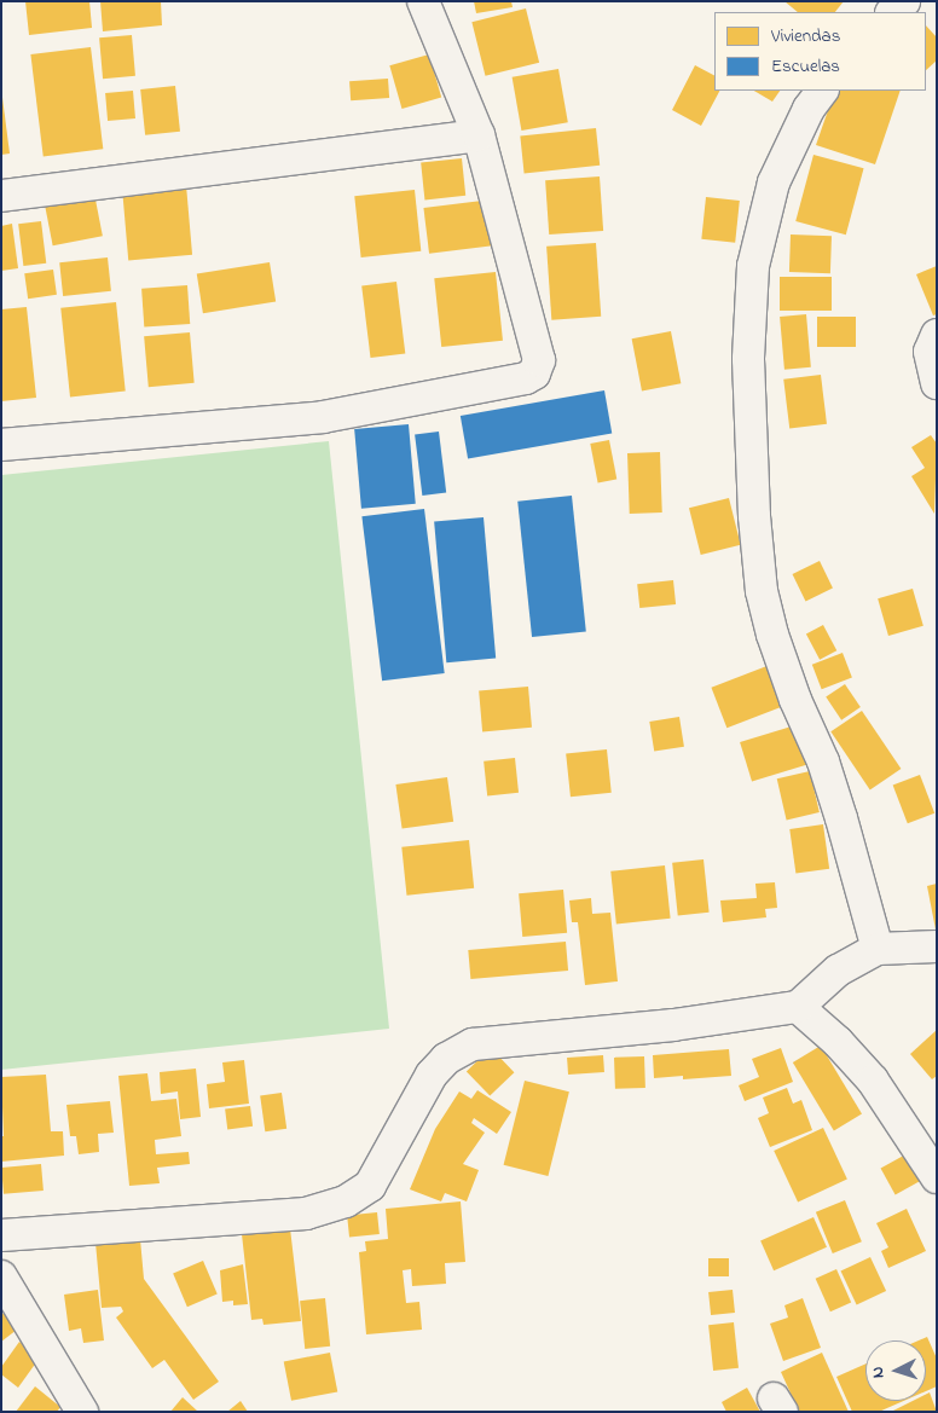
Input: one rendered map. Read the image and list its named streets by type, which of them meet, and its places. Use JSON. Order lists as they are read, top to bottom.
{
  "legend": ["Viviendas", "Escuelas"],
  "north": "left"
}
